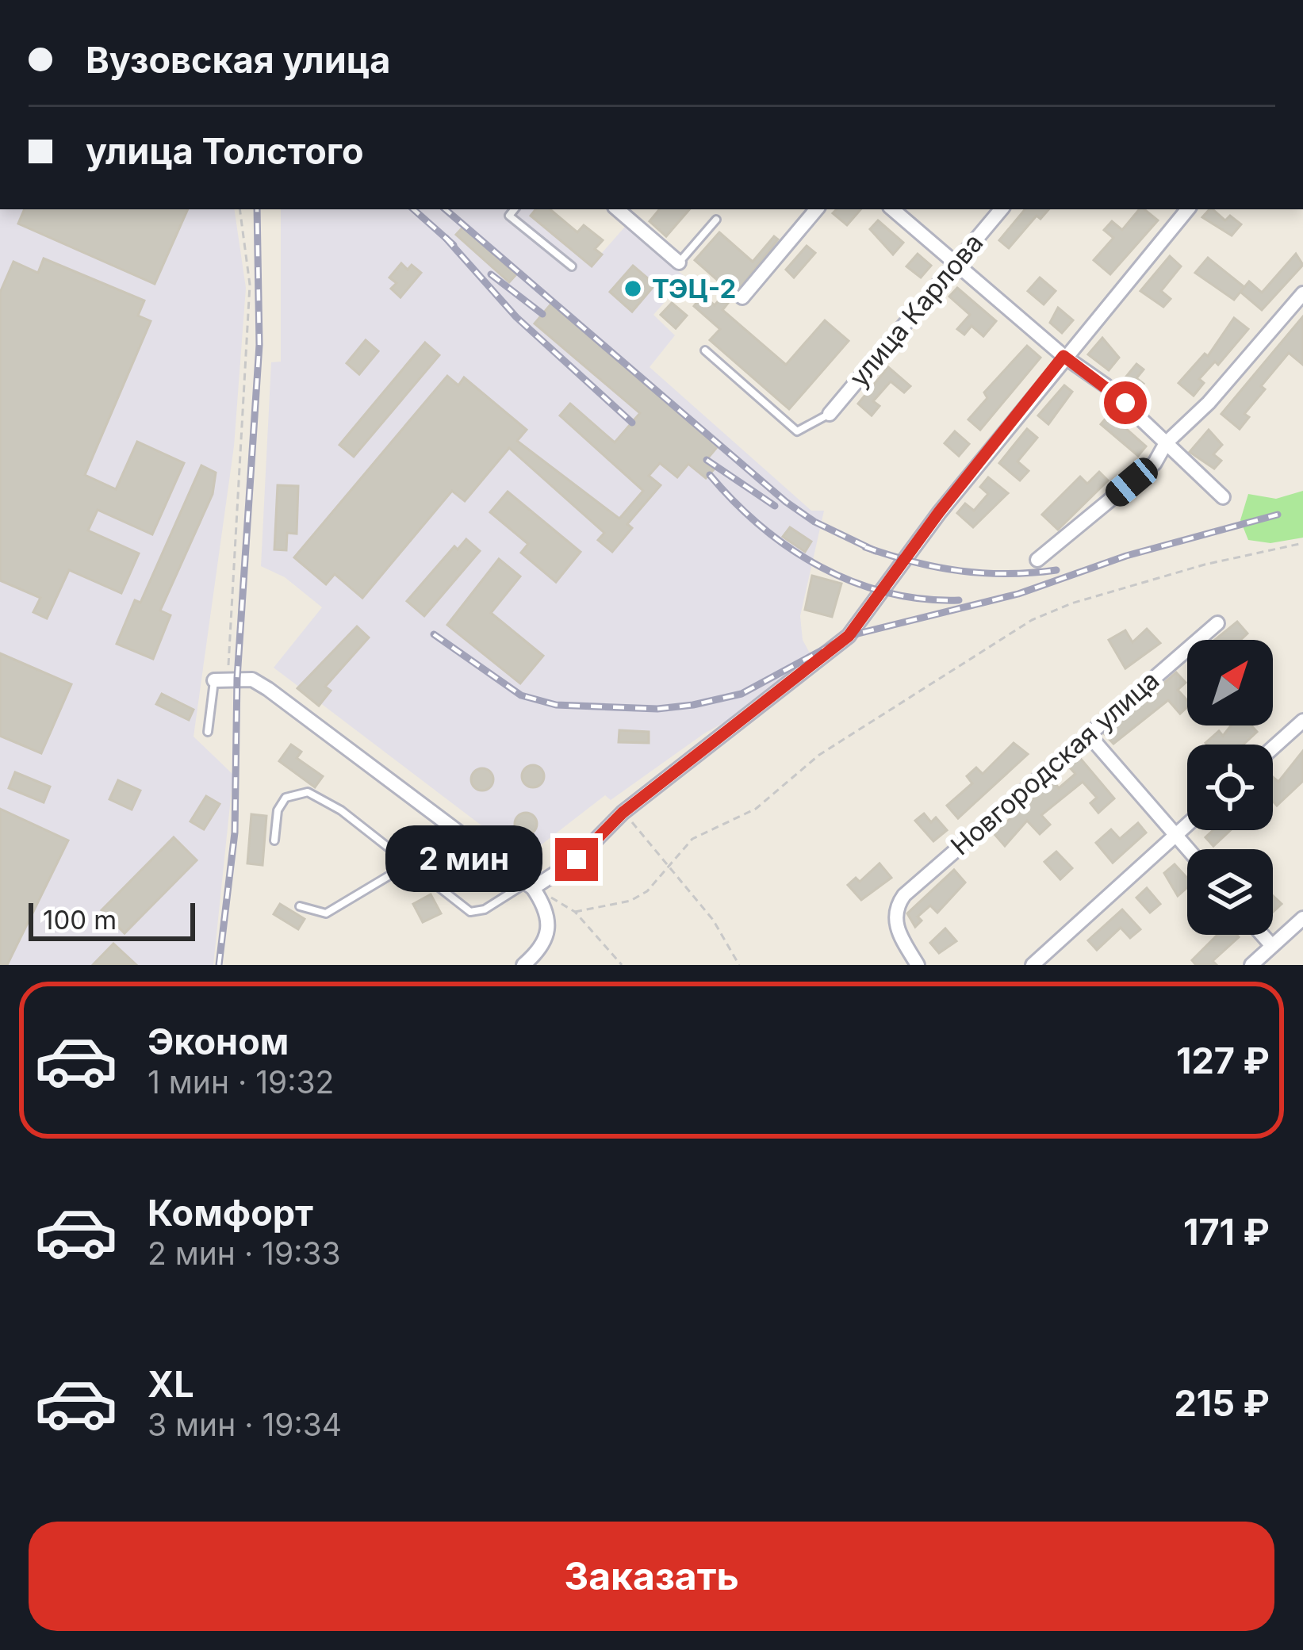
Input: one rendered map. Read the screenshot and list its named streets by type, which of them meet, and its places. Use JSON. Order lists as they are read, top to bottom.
{
  "streets": {
    "street": ["улица Карлова", "Новгородская улица"]
  },
  "places": ["ТЭЦ-2"],
  "scale_bar": "100 m",
  "north": "top right",
  "page": {
    "banner": ["Вузовская улица", "улица Толстого"],
    "bubble": "2 мин",
    "scale": "100 m",
    "list": [
      {
        "name": "Эконом",
        "note": "1 мин · 19:32",
        "value": "127 ₽"
      },
      {
        "name": "Комфорт",
        "note": "2 мин · 19:33",
        "value": "171 ₽"
      },
      {
        "name": "XL",
        "note": "3 мин · 19:34",
        "value": "215 ₽"
      }
    ],
    "buttons": "Заказать"
  }
}
